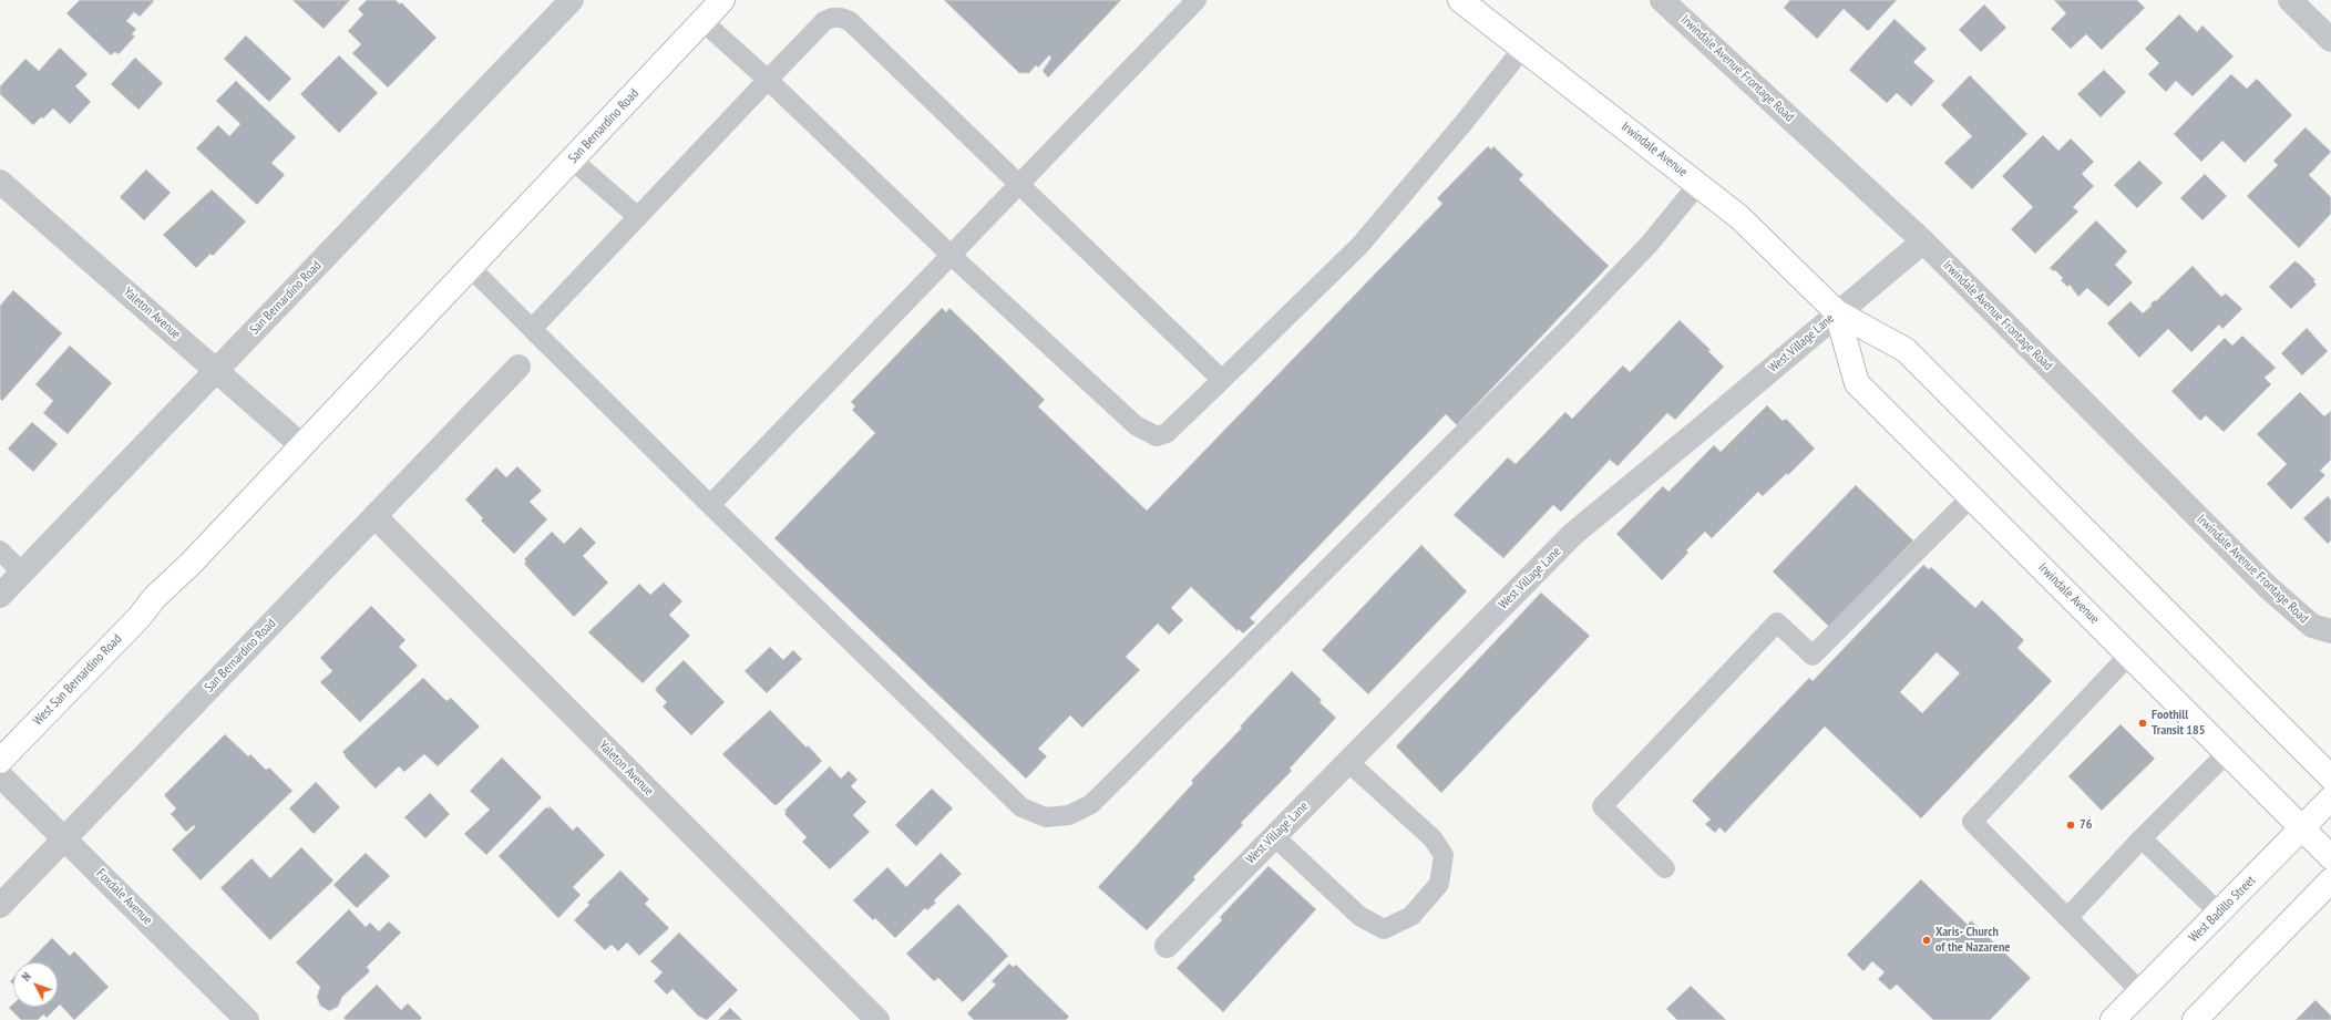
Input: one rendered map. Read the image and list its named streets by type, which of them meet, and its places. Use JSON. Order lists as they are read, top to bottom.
{
  "streets": {
    "main road": [
      "San Bernardino Road",
      "Irwindale Avenue",
      "West San Bernardino Road",
      "West Badillo Street"
    ],
    "street": [
      "Irwindale Avenue Frontage Road",
      "Yaleton Avenue",
      "West Village Lane",
      "Foxdale Avenue"
    ]
  },
  "crossings": [
    ["Irwindale Avenue Frontage Road", "West Village Lane"],
    ["San Bernardino Road", "Yaleton Avenue"],
    ["San Bernardino Road", "West San Bernardino Road"],
    ["San Bernardino Road", "Foxdale Avenue"],
    ["Irwindale Avenue", "West Village Lane"],
    ["Irwindale Avenue", "West Badillo Street"]
  ],
  "places": ["Foothill Transit 185", "76", "Xaris- Church of the Nazarene"],
  "north": "top left"
}
